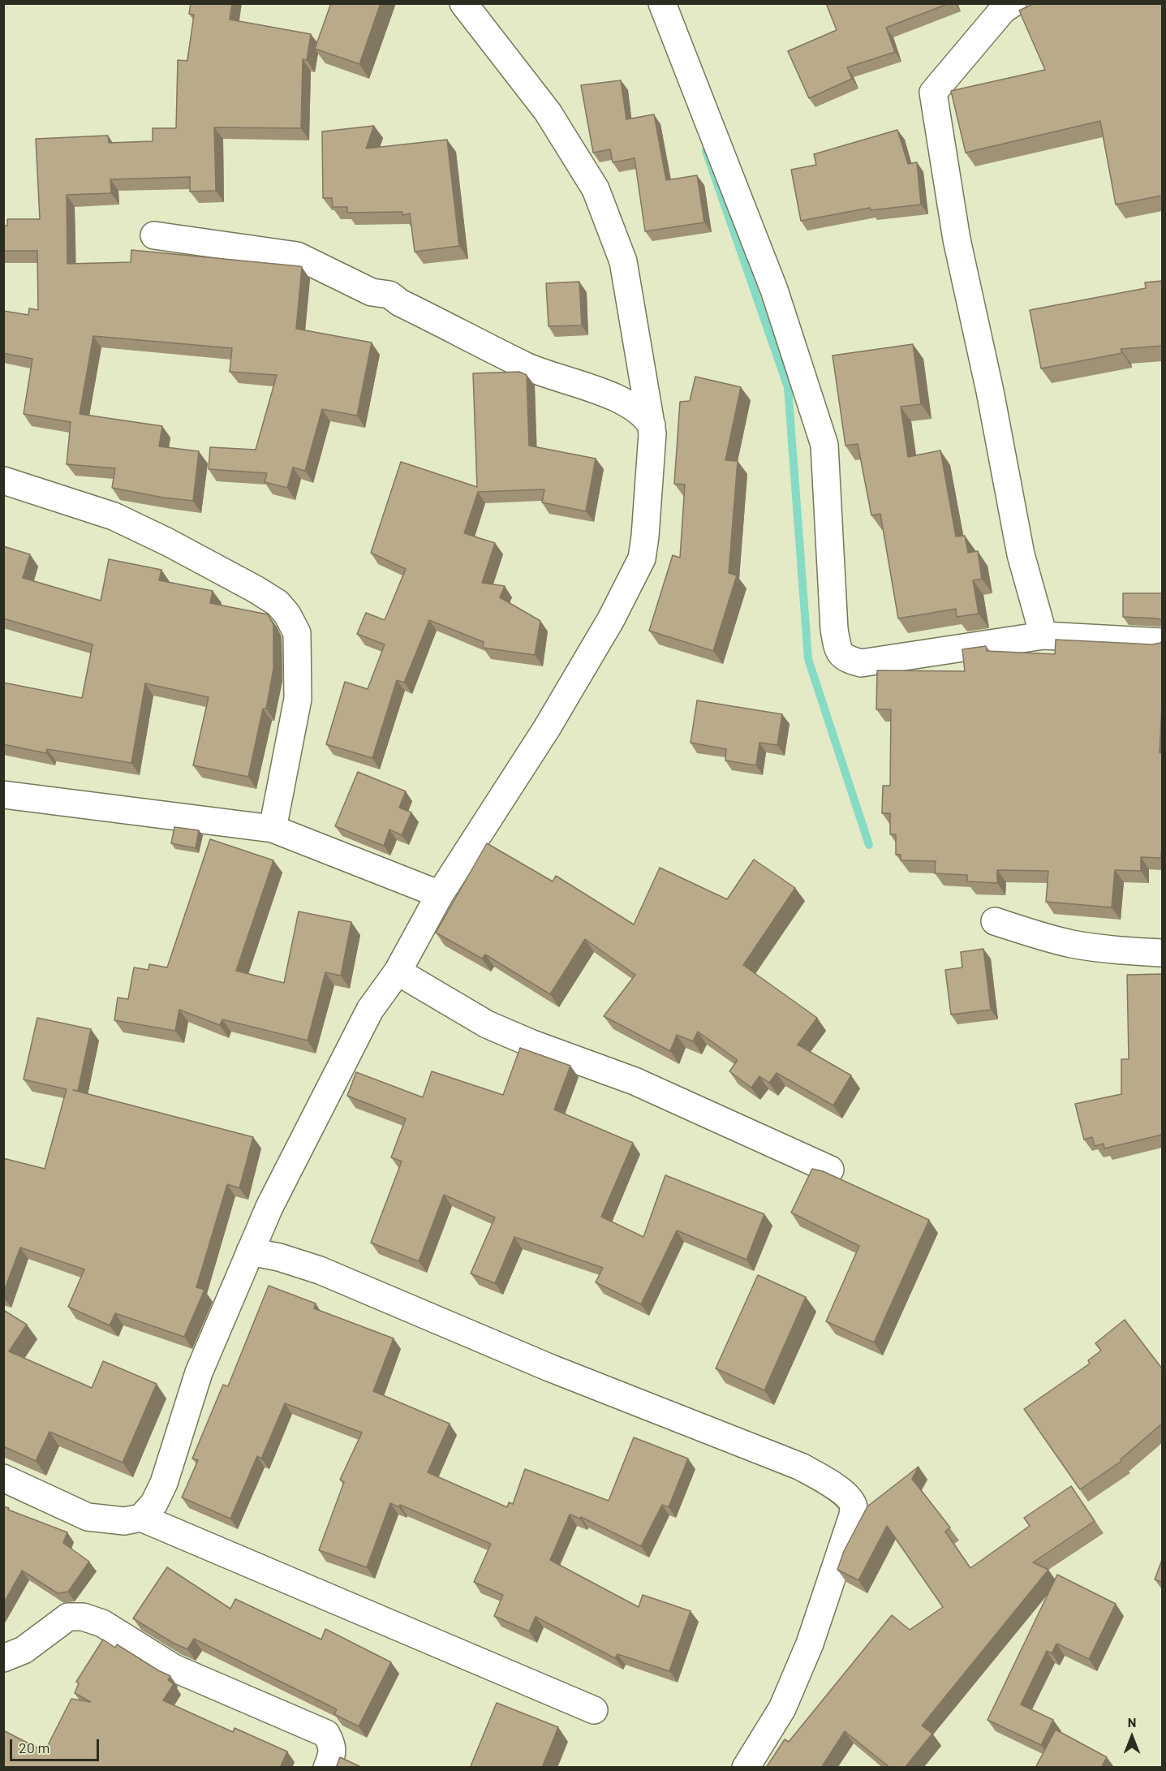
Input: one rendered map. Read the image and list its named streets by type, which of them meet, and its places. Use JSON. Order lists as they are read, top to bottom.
{
  "scale_bar": "20 m",
  "north": "top"
}
